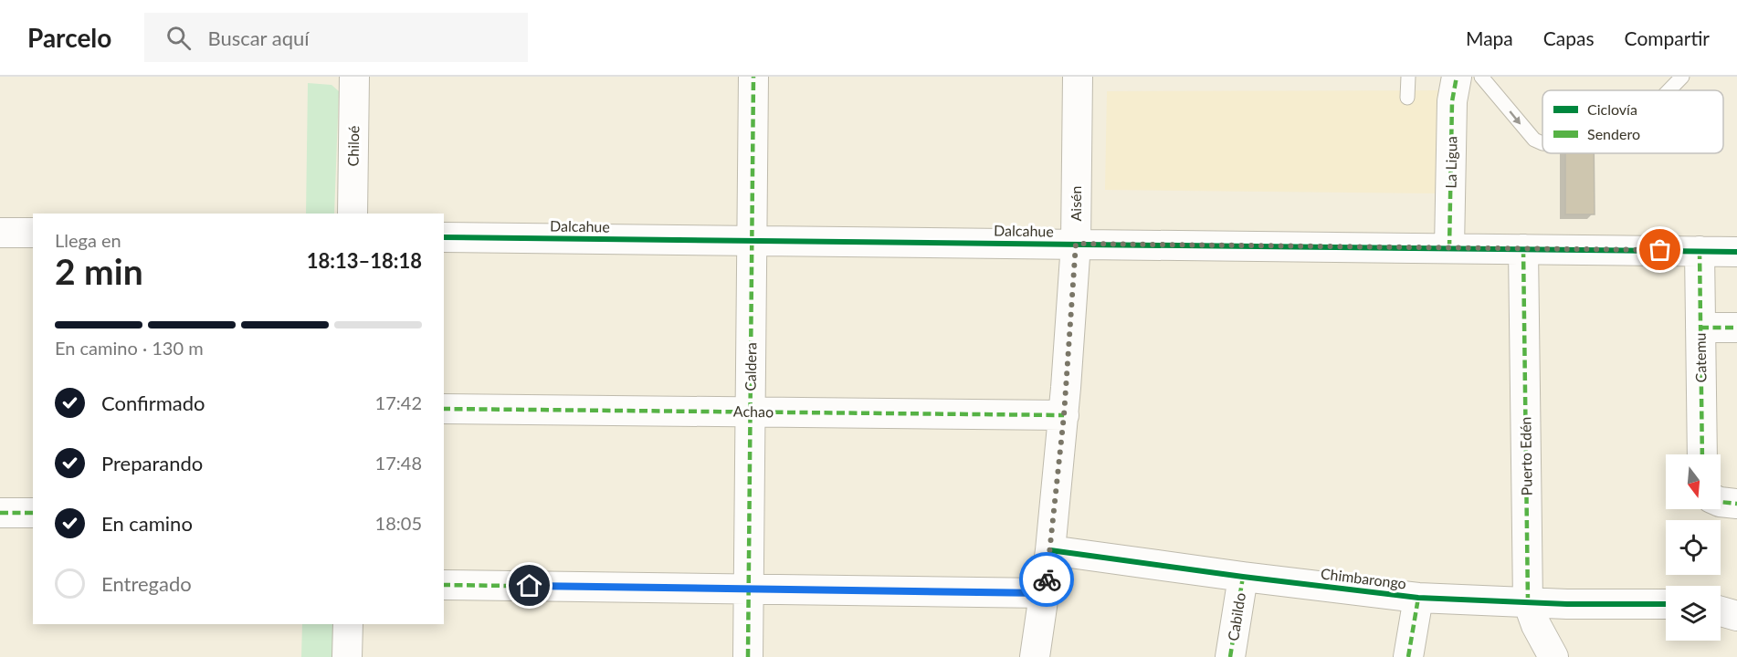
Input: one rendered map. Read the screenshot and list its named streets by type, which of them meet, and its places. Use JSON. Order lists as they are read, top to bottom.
{
  "streets": {
    "street": [
      "Chiloé",
      "La Ligua",
      "Aisén",
      "Dalcahue",
      "Catemu",
      "Caldera",
      "Achao",
      "Puerto Edén",
      "Chimbarongo",
      "Cabildo"
    ]
  },
  "crossings": [
    ["La Ligua", "Dalcahue"],
    ["Aisén", "Dalcahue"],
    ["Aisén", "Achao"],
    ["Aisén", "Chimbarongo"],
    ["Dalcahue", "Catemu"],
    ["Dalcahue", "Caldera"],
    ["Dalcahue", "Puerto Edén"],
    ["Caldera", "Achao"],
    ["Puerto Edén", "Chimbarongo"],
    ["Chimbarongo", "Cabildo"]
  ],
  "legend": ["Ciclovía", "Sendero"],
  "north": "bottom",
  "page": {
    "header": "Parcelo",
    "search": "Buscar aquí",
    "nav": ["Mapa", "Capas", "Compartir"],
    "heading": ["2 min", "Llega en", "18:13–18:18"],
    "bar": "En camino · 130 m",
    "list": [
      ["Confirmado", "17:42"],
      ["Preparando", "17:48"],
      ["En camino", "18:05"],
      "Entregado"
    ]
  }
}
